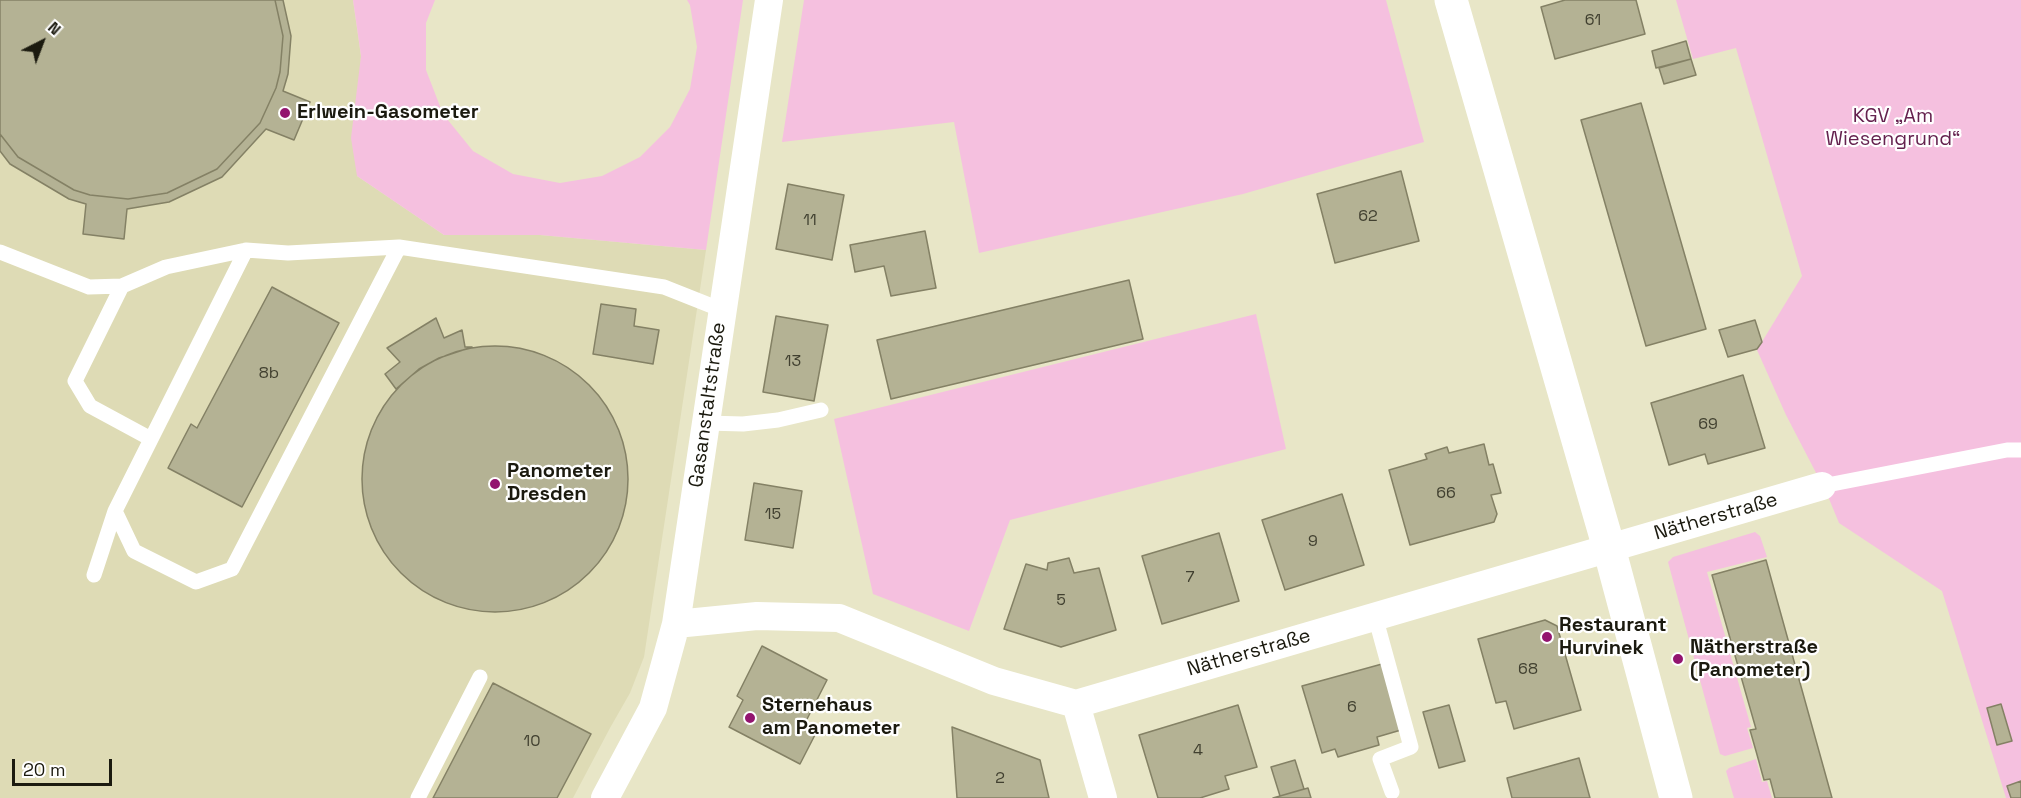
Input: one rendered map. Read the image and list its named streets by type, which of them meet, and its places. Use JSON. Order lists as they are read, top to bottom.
{
  "streets": {
    "street": ["Gasanstaltstraße", "Nätherstraße"]
  },
  "parks": ["KGV „Am Wiesengrund“"],
  "places": [
    "Erlwein-Gasometer",
    "Panometer Dresden",
    "Restaurant Hurvinek",
    "Nätherstraße (Panometer)",
    "Sternehaus am Panometer"
  ],
  "house_numbers": [
    "61",
    "62",
    "11",
    "13",
    "8b",
    "69",
    "66",
    "15",
    "9",
    "7",
    "5",
    "68",
    "6",
    "10",
    "4",
    "2"
  ],
  "scale_bar": "20 m",
  "north": "top right"
}
